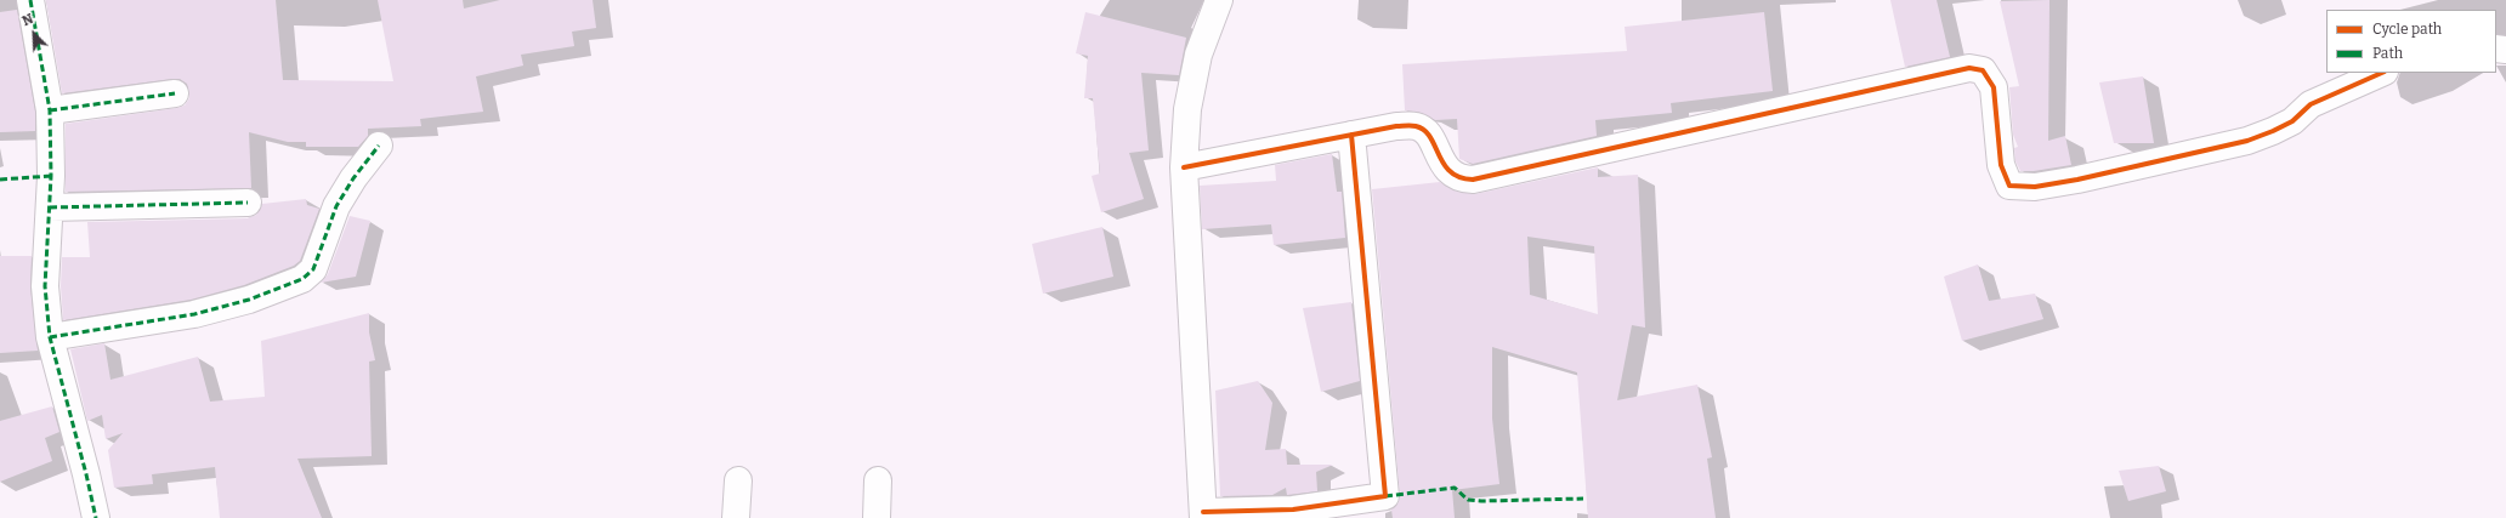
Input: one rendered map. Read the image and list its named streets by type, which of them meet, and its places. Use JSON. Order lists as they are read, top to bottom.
{
  "legend": ["Cycle path", "Path"],
  "north": "top left"
}
